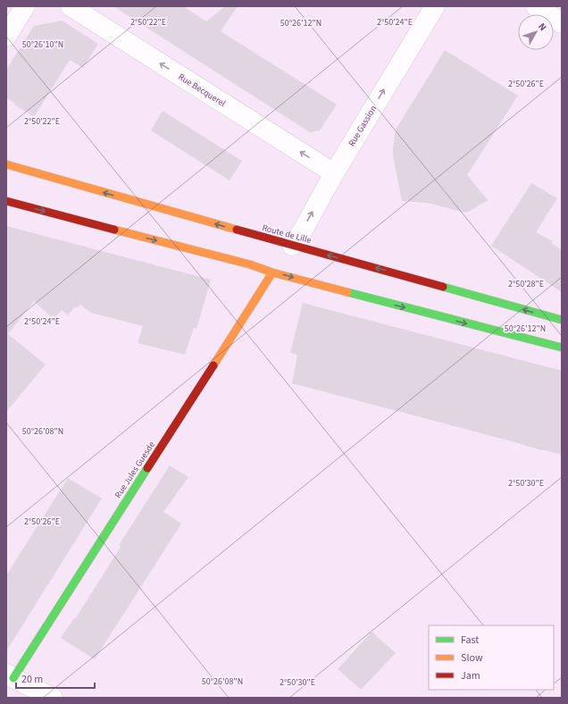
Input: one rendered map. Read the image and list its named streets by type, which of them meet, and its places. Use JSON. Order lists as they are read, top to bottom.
{
  "streets": {
    "main road": ["Route de Lille", "Rue Jules Guesde"],
    "street": ["Rue Becquerel", "Rue Gassion"]
  },
  "crossings": [
    ["Rue Becquerel", "Rue Gassion"],
    ["Rue Gassion", "Route de Lille"]
  ],
  "one_way": ["Rue Becquerel", "Rue Gassion"],
  "legend": ["Fast", "Slow", "Jam"],
  "scale_bar": "20 m",
  "north": "top right",
  "coordinates": [
    "2°50'24\"E",
    "2°50'22\"E",
    "50°26'12\"N",
    "50°26'10\"N",
    "2°50'26\"E",
    "2°50'28\"E",
    "50°26'08\"N",
    "2°50'30\"E"
  ]
}
